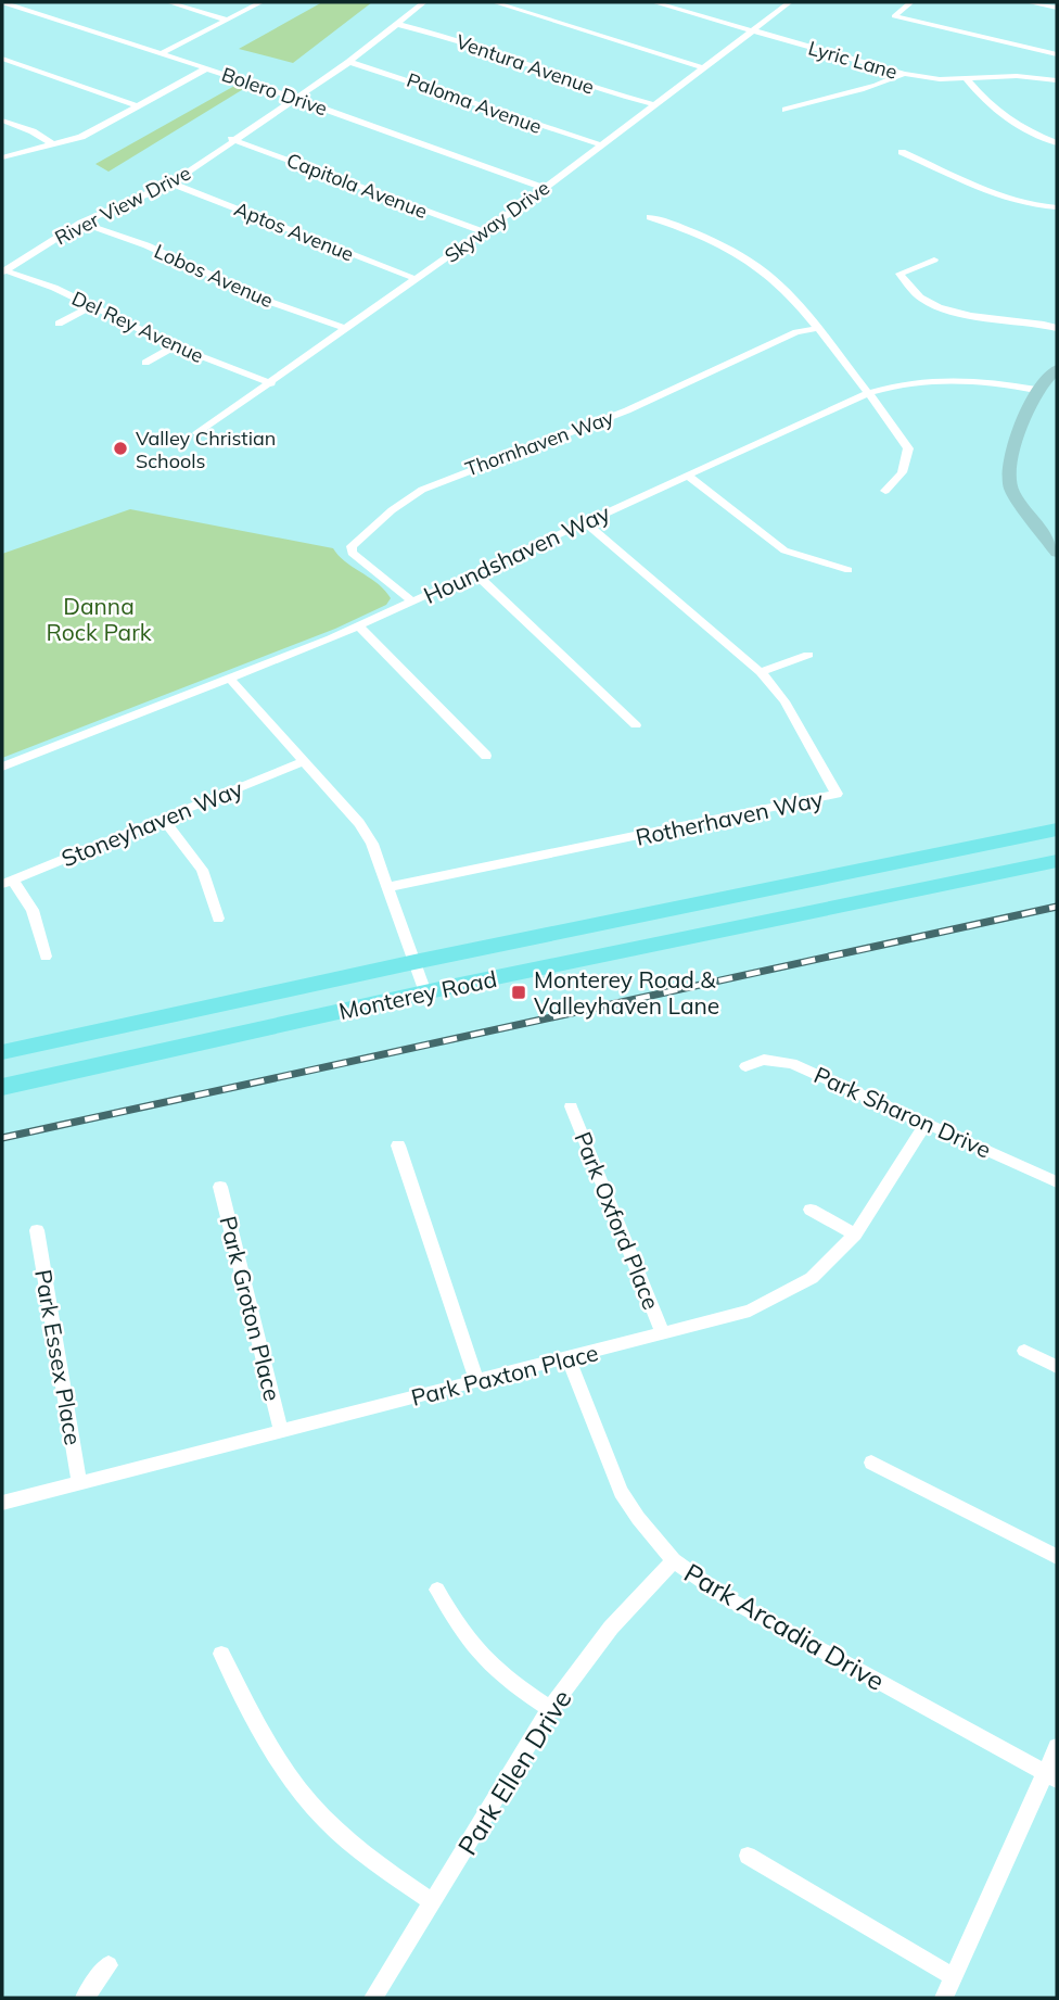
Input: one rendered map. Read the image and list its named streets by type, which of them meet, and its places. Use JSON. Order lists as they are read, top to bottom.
{
  "streets": {
    "main road": ["Monterey Road"],
    "street": [
      "Lyric Lane",
      "Ventura Avenue",
      "Bolero Drive",
      "Paloma Avenue",
      "Capitola Avenue",
      "River View Drive",
      "Skyway Drive",
      "Aptos Avenue",
      "Lobos Avenue",
      "Del Rey Avenue",
      "Thornhaven Way",
      "Houndshaven Way",
      "Rotherhaven Way",
      "Stoneyhaven Way",
      "Park Sharon Drive",
      "Park Oxford Place",
      "Park Groton Place",
      "Park Essex Place",
      "Park Paxton Place",
      "Park Arcadia Drive",
      "Park Ellen Drive"
    ]
  },
  "crossings": [
    ["Lyric Lane", "Skyway Drive"],
    ["Ventura Avenue", "River View Drive"],
    ["Ventura Avenue", "Skyway Drive"],
    ["Bolero Drive", "River View Drive"],
    ["Bolero Drive", "Skyway Drive"],
    ["Paloma Avenue", "River View Drive"],
    ["Paloma Avenue", "Skyway Drive"],
    ["Capitola Avenue", "River View Drive"],
    ["Capitola Avenue", "Skyway Drive"],
    ["River View Drive", "Aptos Avenue"],
    ["River View Drive", "Lobos Avenue"],
    ["River View Drive", "Del Rey Avenue"],
    ["Skyway Drive", "Aptos Avenue"],
    ["Skyway Drive", "Lobos Avenue"],
    ["Skyway Drive", "Del Rey Avenue"],
    ["Thornhaven Way", "Houndshaven Way"],
    ["Houndshaven Way", "Rotherhaven Way"],
    ["Park Sharon Drive", "Park Paxton Place"],
    ["Park Oxford Place", "Park Paxton Place"],
    ["Park Groton Place", "Park Paxton Place"],
    ["Park Essex Place", "Park Paxton Place"],
    ["Park Paxton Place", "Park Arcadia Drive"],
    ["Park Arcadia Drive", "Park Ellen Drive"]
  ],
  "parks": ["Danna Rock Park"],
  "places": {
    "other": ["Valley Christian Schools"],
    "transit": ["Monterey Road & Valleyhaven Lane"]
  }
}
